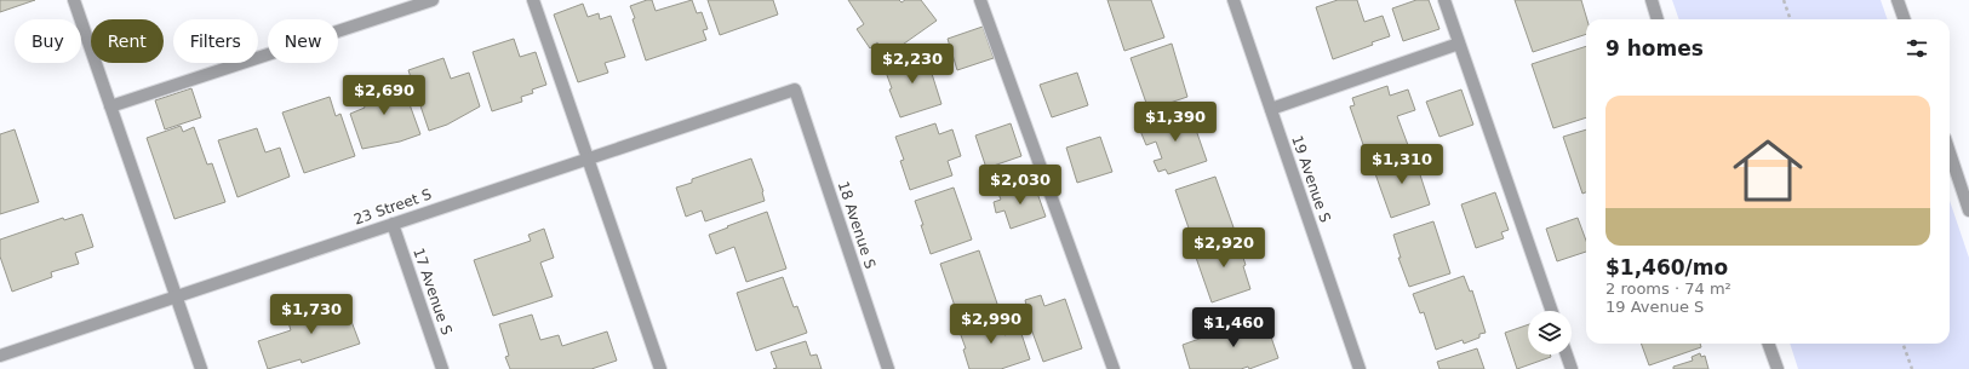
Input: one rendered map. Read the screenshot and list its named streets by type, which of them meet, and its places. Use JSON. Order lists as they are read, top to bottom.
{
  "streets": {
    "street": [
      "19 Avenue S",
      "23 Street S",
      "18 Avenue S",
      "17 Avenue S"
    ]
  },
  "crossings": [
    ["23 Street S", "18 Avenue S"],
    ["23 Street S", "17 Avenue S"]
  ],
  "page": {
    "chip": [
      "Buy",
      "Rent",
      "Filters",
      "New"
    ],
    "heading": "9 homes",
    "price": [
      "$2,230",
      "$2,690",
      "$1,390",
      "$1,310",
      "$2,030",
      "$2,920",
      "$1,730",
      "$2,990",
      "$1,460"
    ],
    "list": [
      {
        "name": "$1,460/mo",
        "note": "2 rooms · 74 m² · 19 Avenue S"
      }
    ]
  }
}
